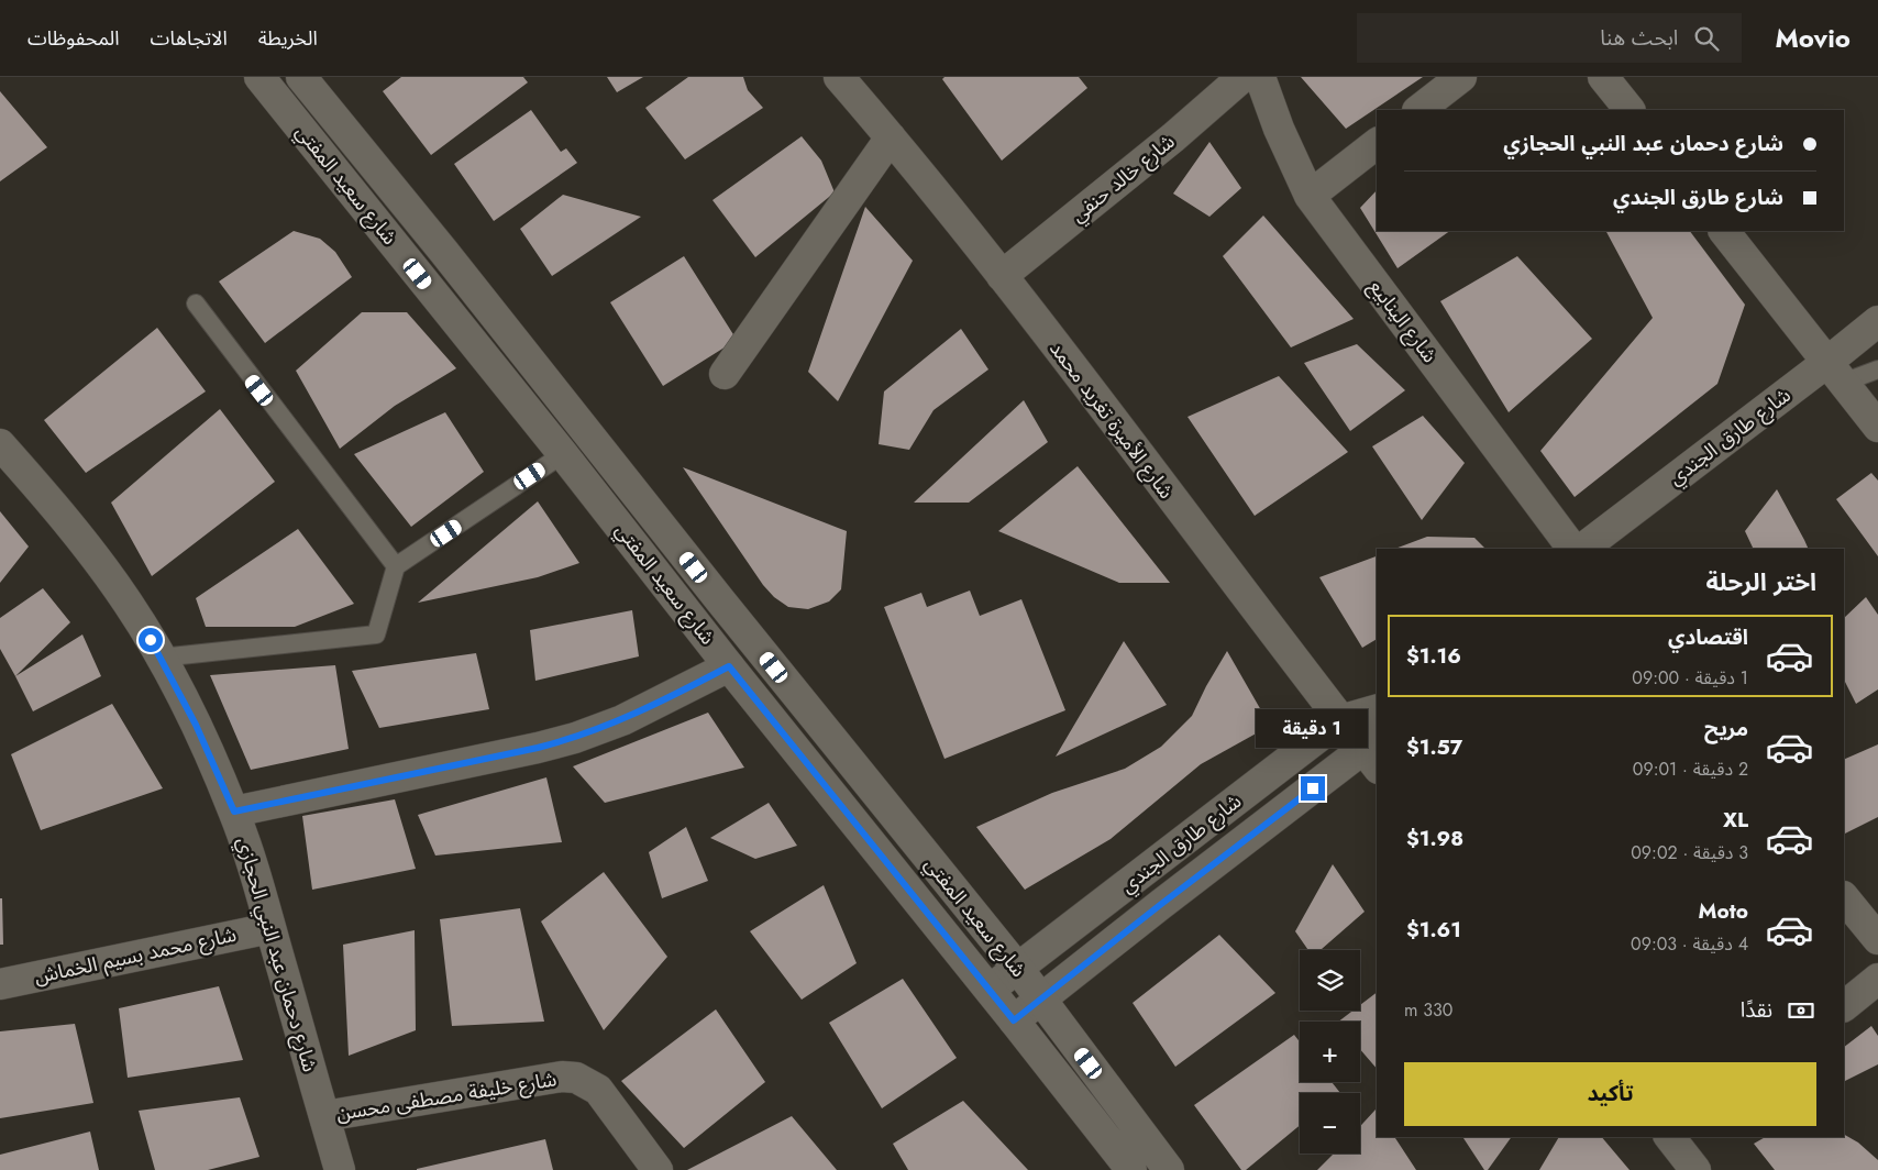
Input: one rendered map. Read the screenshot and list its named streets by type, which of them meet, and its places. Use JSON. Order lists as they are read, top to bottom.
{
  "streets": {
    "street": [
      "شارع خالد حنفي",
      "شارع سعيد المفتي",
      "شارع الينابيع",
      "شارع الأميرة تغريد محمد",
      "شارع طارق الجندي",
      "شارع دحمان عبد النبي الحجازي",
      "شارع محمد بسيم الخماش",
      "شارع خليفة مصطفى محسن"
    ]
  },
  "crossings": [
    ["شارع خالد حنفي", "شارع الأميرة تغريد محمد"],
    ["شارع سعيد المفتي", "شارع طارق الجندي"],
    ["شارع الأميرة تغريد محمد", "شارع طارق الجندي"],
    ["شارع دحمان عبد النبي الحجازي", "شارع محمد بسيم الخماش"],
    ["شارع دحمان عبد النبي الحجازي", "شارع خليفة مصطفى محسن"]
  ],
  "page": {
    "header": "Movio",
    "search": "ابحث هنا",
    "nav": ["الخريطة", "الاتجاهات", "المحفوظات"],
    "banner": ["شارع دحمان عبد النبي الحجازي", "شارع طارق الجندي"],
    "heading": "اختر الرحلة",
    "list": [
      {
        "name": "اقتصادي",
        "note": "1 دقيقة · 09:00",
        "value": "$1.16"
      },
      {
        "name": "مريح",
        "note": "2 دقيقة · 09:01",
        "value": "$1.57"
      },
      {
        "name": "XL",
        "note": "3 دقيقة · 09:02",
        "value": "$1.98"
      },
      {
        "name": "Moto",
        "note": "4 دقيقة · 09:03",
        "value": "$1.61"
      }
    ],
    "bubble": "1 دقيقة",
    "map_buttons": ["+", "−"],
    "pay": ["نقدًا", "330 m"],
    "buttons": "تأكيد"
  }
}
